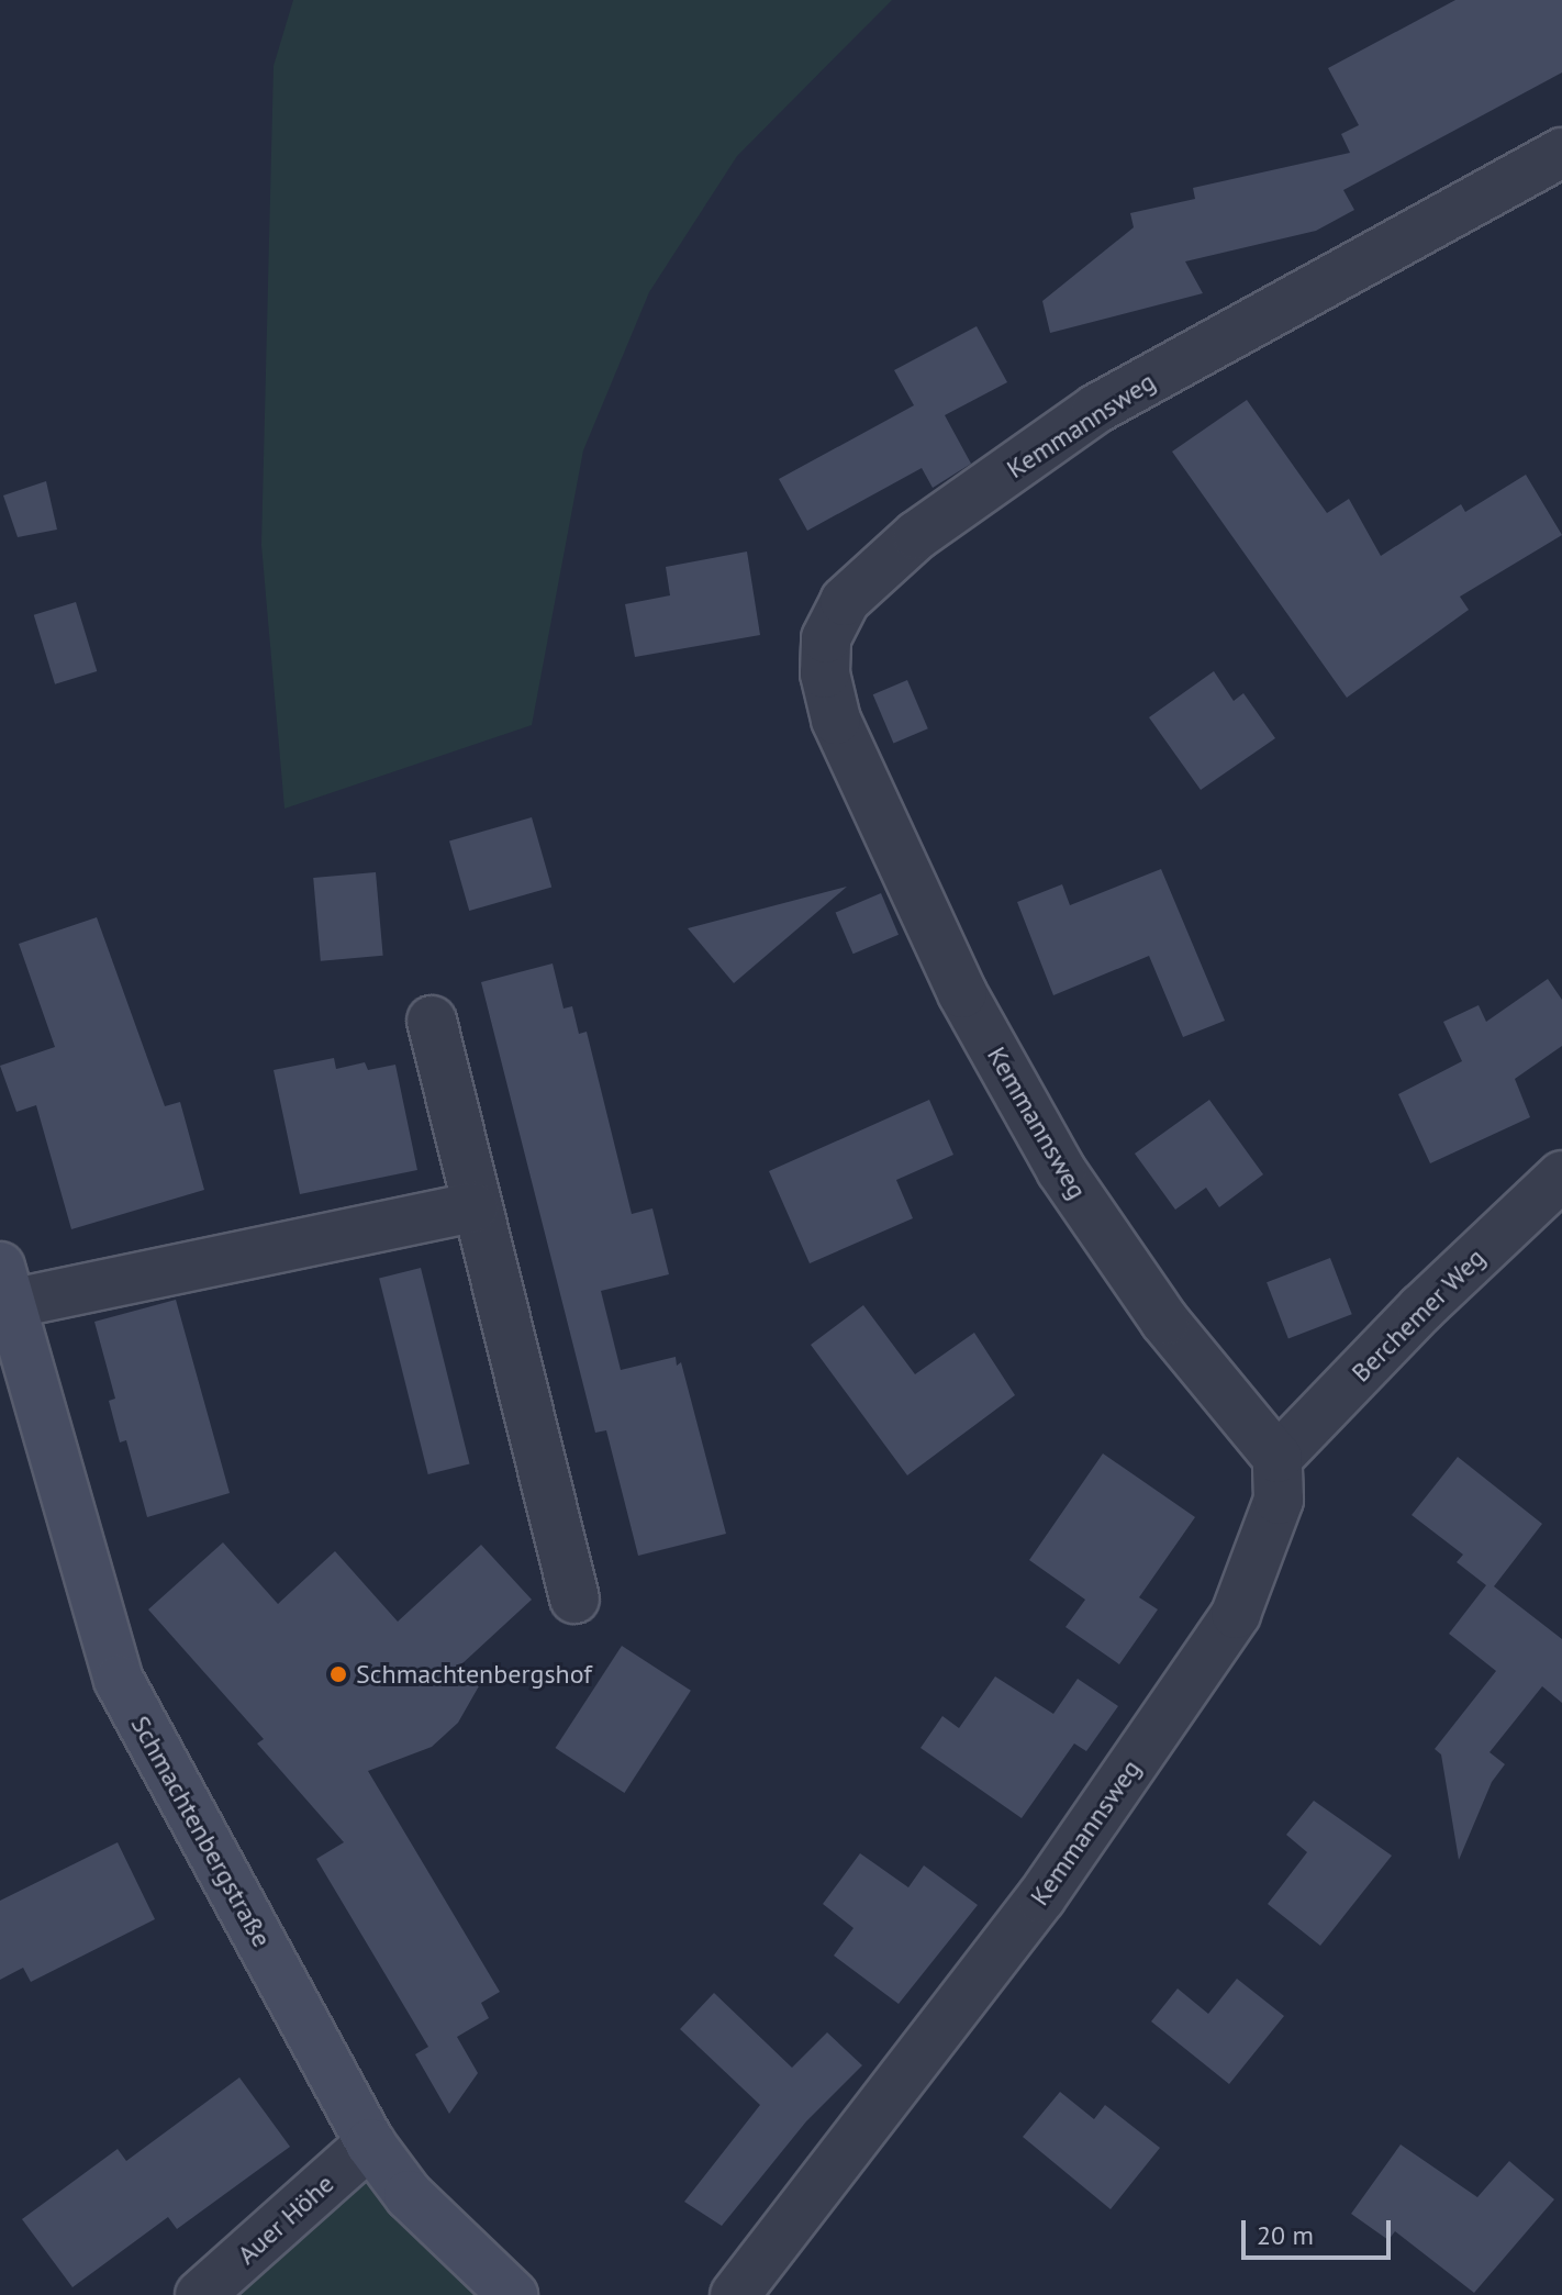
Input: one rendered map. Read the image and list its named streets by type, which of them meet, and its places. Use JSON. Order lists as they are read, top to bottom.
{
  "streets": {
    "street": [
      "Kemmannsweg",
      "Berchemer Weg",
      "Schmachtenbergstraße",
      "Auer Höhe"
    ]
  },
  "crossings": [
    ["Kemmannsweg", "Berchemer Weg"],
    ["Schmachtenbergstraße", "Auer Höhe"]
  ],
  "places": ["Schmachtenbergshof"],
  "scale_bar": "20 m"
}
